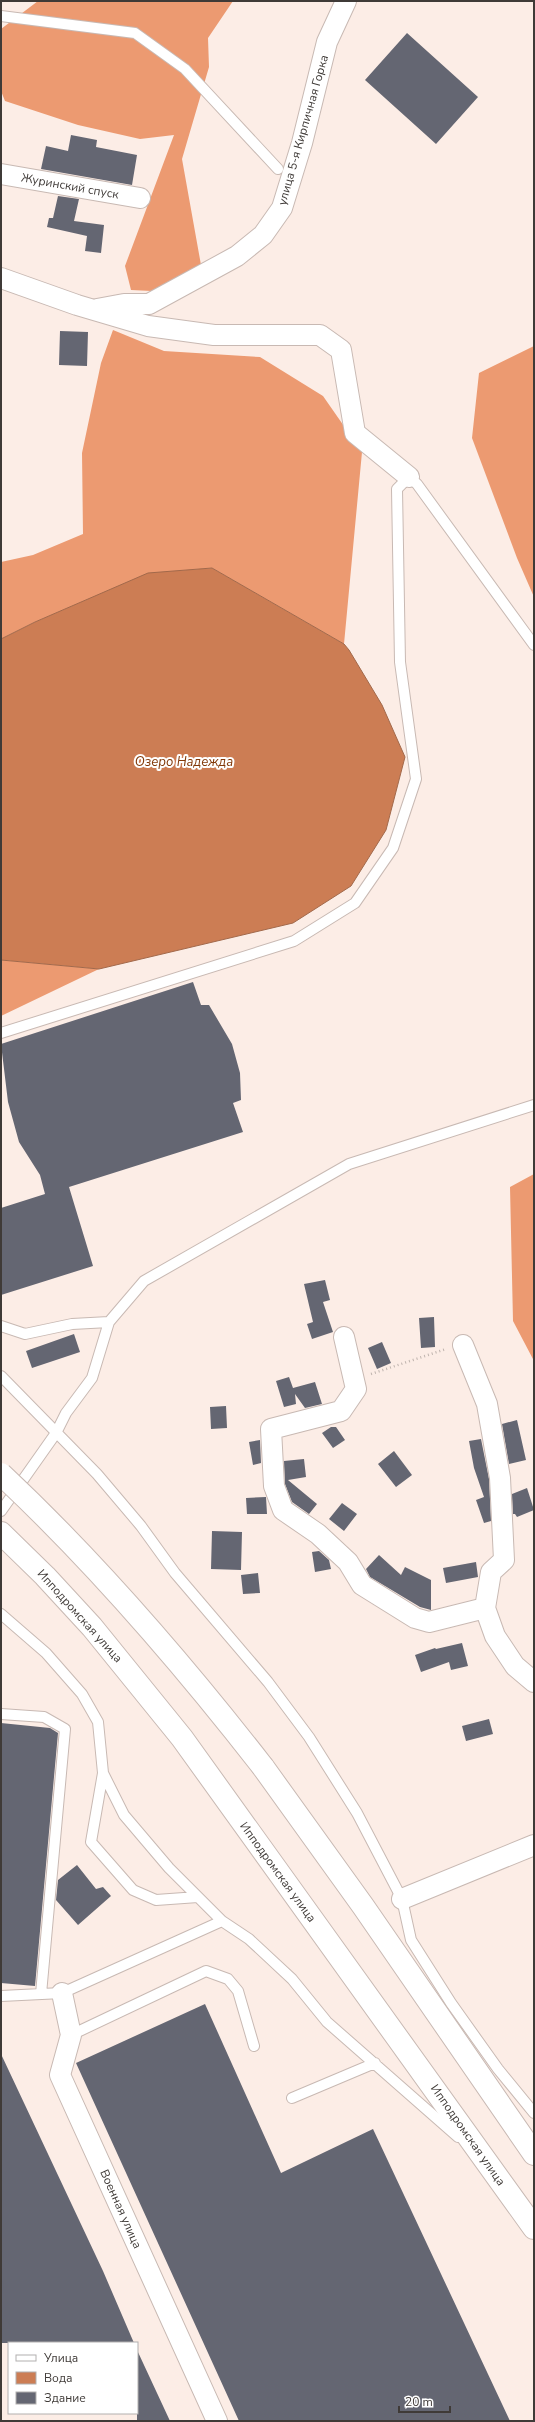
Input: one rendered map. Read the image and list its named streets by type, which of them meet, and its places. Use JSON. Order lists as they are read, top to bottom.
{
  "streets": {
    "highway": ["Ипподромская улица"],
    "street": ["улица 5-я Кирпичная Горка", "Журинский спуск", "Военная улица"]
  },
  "water": ["Озеро Надежда"],
  "legend": ["Улица", "Вода", "Здание"],
  "scale_bar": "20 m"
}
